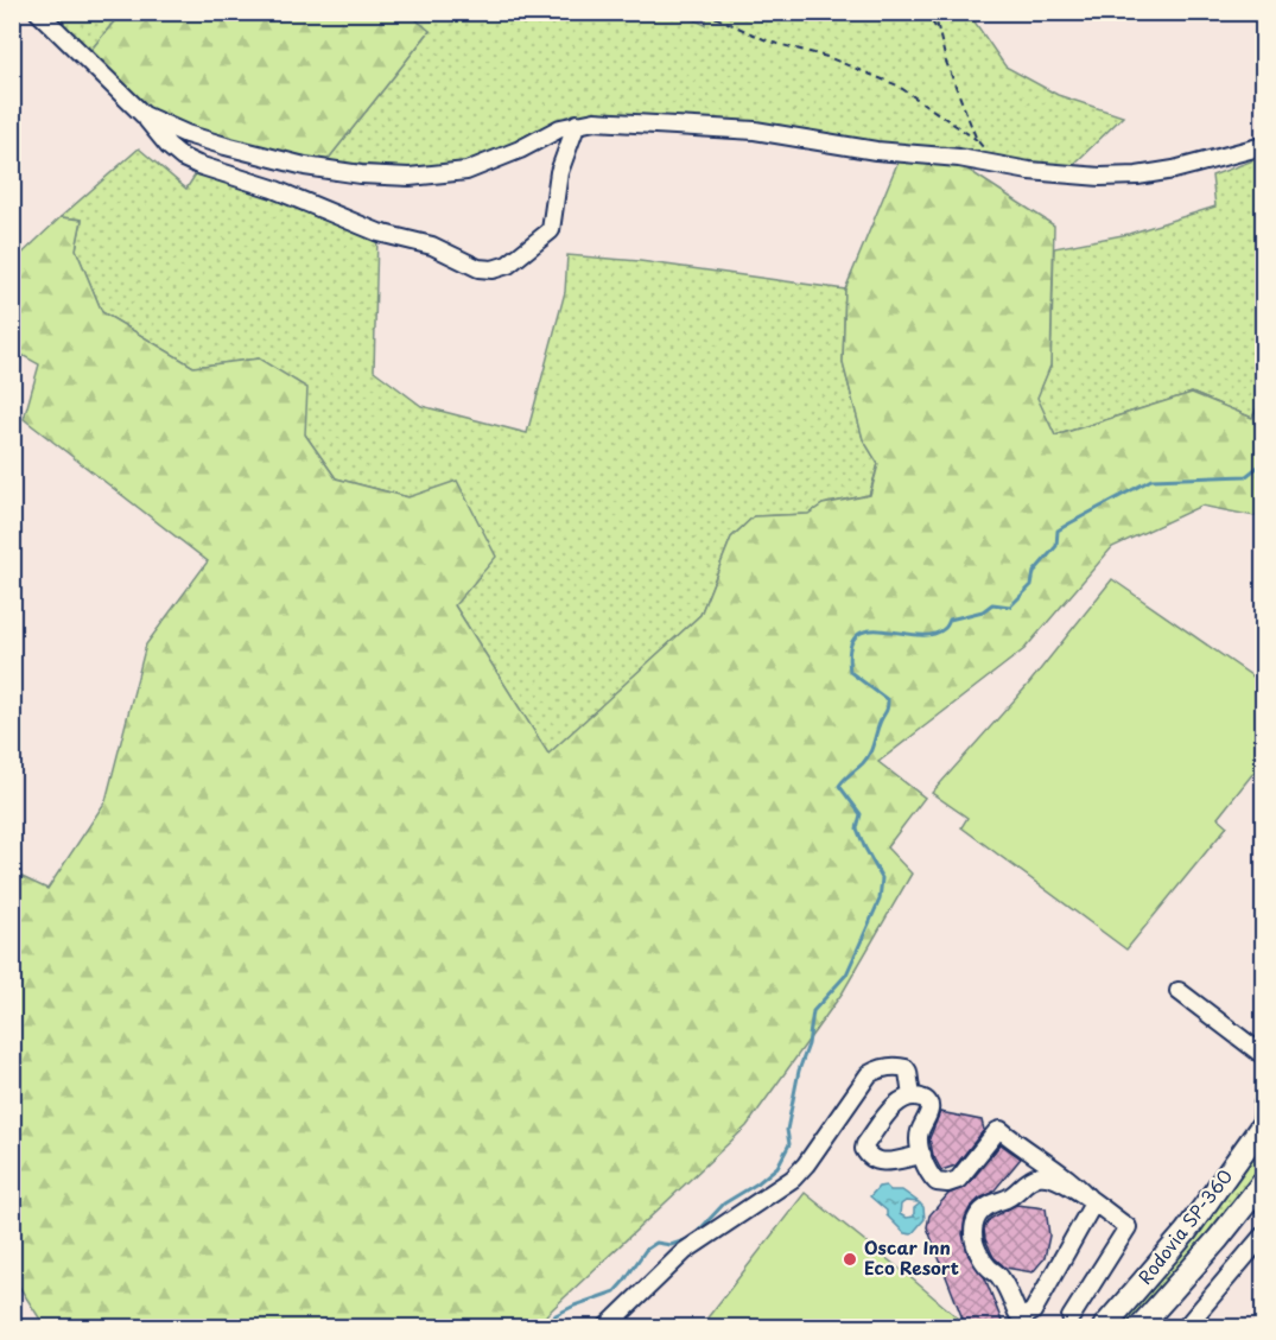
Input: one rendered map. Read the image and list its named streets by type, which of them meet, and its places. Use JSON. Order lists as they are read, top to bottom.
{
  "streets": {
    "main road": ["Rodovia SP-360"]
  },
  "places": ["Oscar Inn Eco Resort"]
}
